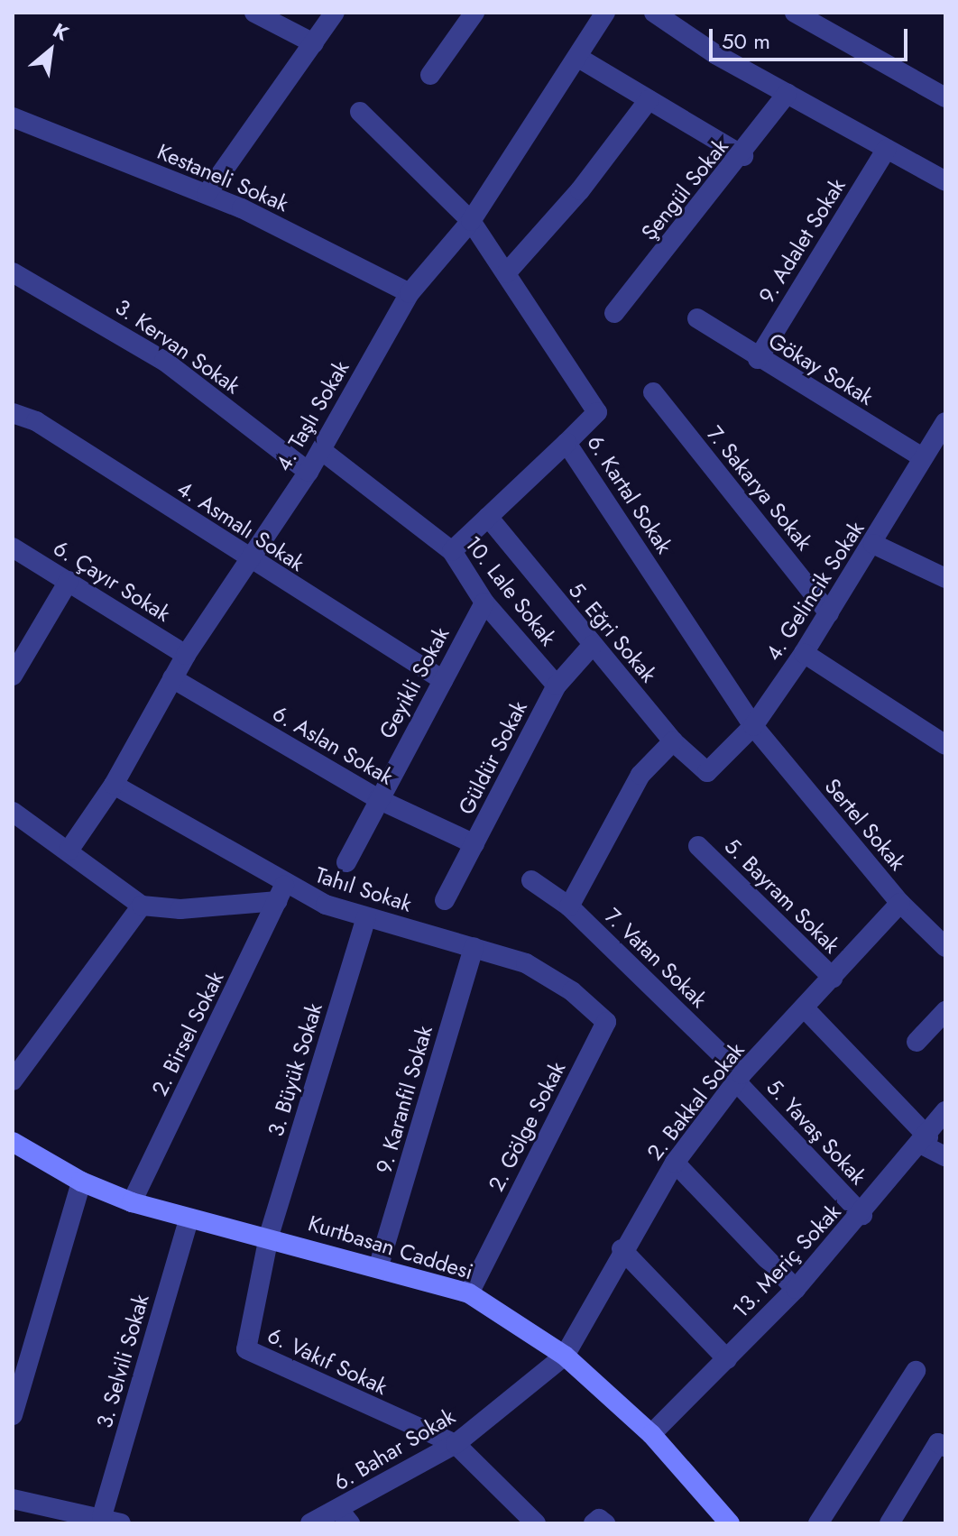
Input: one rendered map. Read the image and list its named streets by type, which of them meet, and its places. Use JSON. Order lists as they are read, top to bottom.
{
  "streets": {
    "main road": ["Kurtbasan Caddesi"],
    "street": [
      "Kestaneli Sokak",
      "Şengül Sokak",
      "9. Adalet Sokak",
      "3. Kervan Sokak",
      "Gökay Sokak",
      "4. Taşlı Sokak",
      "7. Sakarya Sokak",
      "6. Kartal Sokak",
      "4. Asmalı Sokak",
      "6. Çayır Sokak",
      "10. Lale Sokak",
      "4. Gelincik Sokak",
      "5. Eğri Sokak",
      "Geyikli Sokak",
      "6. Aslan Sokak",
      "Güldür Sokak",
      "Sertel Sokak",
      "Tahıl Sokak",
      "5. Bayram Sokak",
      "7. Vatan Sokak",
      "2. Birsel Sokak",
      "3. Büyük Sokak",
      "9. Karanfil Sokak",
      "2. Bakkal Sokak",
      "2. Gölge Sokak",
      "5. Yavaş Sokak",
      "13. Meriç Sokak",
      "3. Selvili Sokak",
      "6. Vakıf Sokak",
      "6. Bahar Sokak"
    ]
  },
  "crossings": [
    ["Kestaneli Sokak", "4. Taşlı Sokak"],
    ["9. Adalet Sokak", "Gökay Sokak"],
    ["3. Kervan Sokak", "4. Taşlı Sokak"],
    ["Gökay Sokak", "4. Gelincik Sokak"],
    ["4. Taşlı Sokak", "6. Kartal Sokak"],
    ["4. Taşlı Sokak", "4. Asmalı Sokak"],
    ["4. Taşlı Sokak", "6. Çayır Sokak"],
    ["4. Taşlı Sokak", "10. Lale Sokak"],
    ["4. Taşlı Sokak", "6. Aslan Sokak"],
    ["4. Taşlı Sokak", "Tahıl Sokak"],
    ["7. Sakarya Sokak", "4. Gelincik Sokak"],
    ["6. Kartal Sokak", "4. Gelincik Sokak"],
    ["6. Kartal Sokak", "Sertel Sokak"],
    ["4. Asmalı Sokak", "Geyikli Sokak"],
    ["10. Lale Sokak", "Geyikli Sokak"],
    ["10. Lale Sokak", "Güldür Sokak"],
    ["4. Gelincik Sokak", "5. Eğri Sokak"],
    ["4. Gelincik Sokak", "Sertel Sokak"],
    ["5. Eğri Sokak", "Güldür Sokak"],
    ["Geyikli Sokak", "6. Aslan Sokak"],
    ["6. Aslan Sokak", "Güldür Sokak"],
    ["Sertel Sokak", "2. Bakkal Sokak"],
    ["Tahıl Sokak", "2. Birsel Sokak"],
    ["Tahıl Sokak", "3. Büyük Sokak"],
    ["Tahıl Sokak", "9. Karanfil Sokak"],
    ["Tahıl Sokak", "2. Gölge Sokak"],
    ["5. Bayram Sokak", "2. Bakkal Sokak"],
    ["7. Vatan Sokak", "2. Bakkal Sokak"],
    ["7. Vatan Sokak", "5. Yavaş Sokak"],
    ["2. Birsel Sokak", "Kurtbasan Caddesi"],
    ["3. Büyük Sokak", "Kurtbasan Caddesi"],
    ["3. Büyük Sokak", "6. Vakıf Sokak"],
    ["9. Karanfil Sokak", "Kurtbasan Caddesi"],
    ["2. Bakkal Sokak", "5. Yavaş Sokak"],
    ["2. Bakkal Sokak", "Kurtbasan Caddesi"],
    ["2. Bakkal Sokak", "6. Bahar Sokak"],
    ["2. Gölge Sokak", "Kurtbasan Caddesi"],
    ["5. Yavaş Sokak", "13. Meriç Sokak"],
    ["Kurtbasan Caddesi", "13. Meriç Sokak"],
    ["Kurtbasan Caddesi", "3. Selvili Sokak"],
    ["Kurtbasan Caddesi", "6. Vakıf Sokak"],
    ["Kurtbasan Caddesi", "6. Bahar Sokak"],
    ["6. Vakıf Sokak", "6. Bahar Sokak"]
  ],
  "scale_bar": "50 m",
  "north": "top right"
}
